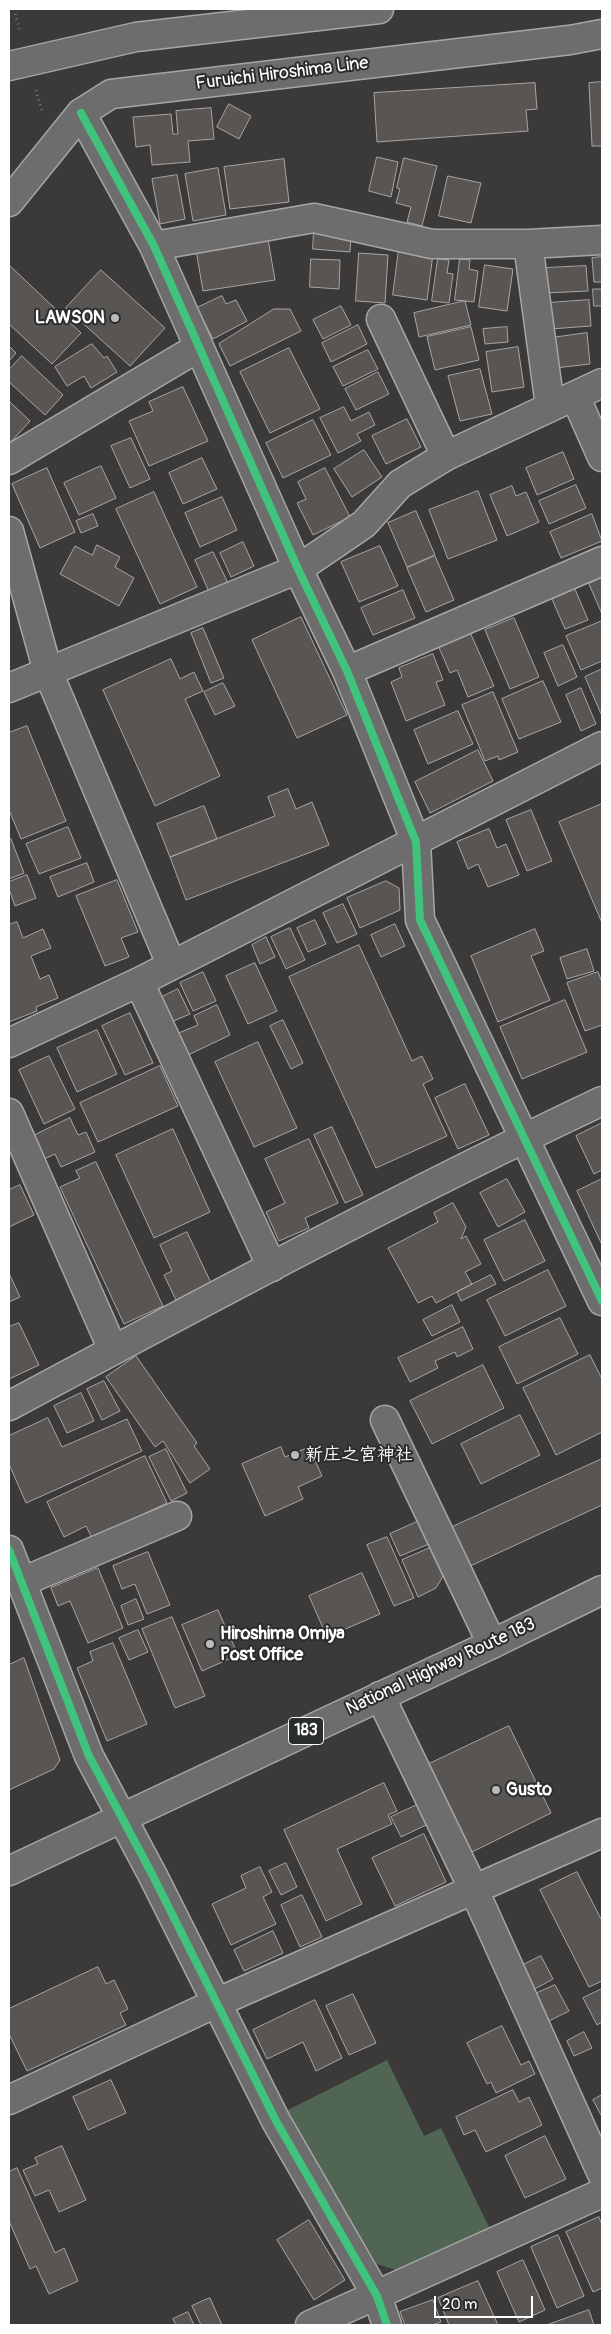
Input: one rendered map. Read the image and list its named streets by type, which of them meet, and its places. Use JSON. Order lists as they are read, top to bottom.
{
  "streets": {
    "main road": ["Furuichi Hiroshima Line", "National Highway Route 183", "183"]
  },
  "places": [
    "LAWSON",
    "新庄之宮神社",
    "Hiroshima Omiya Post Office",
    "Gusto"
  ],
  "scale_bar": "20 m"
}
